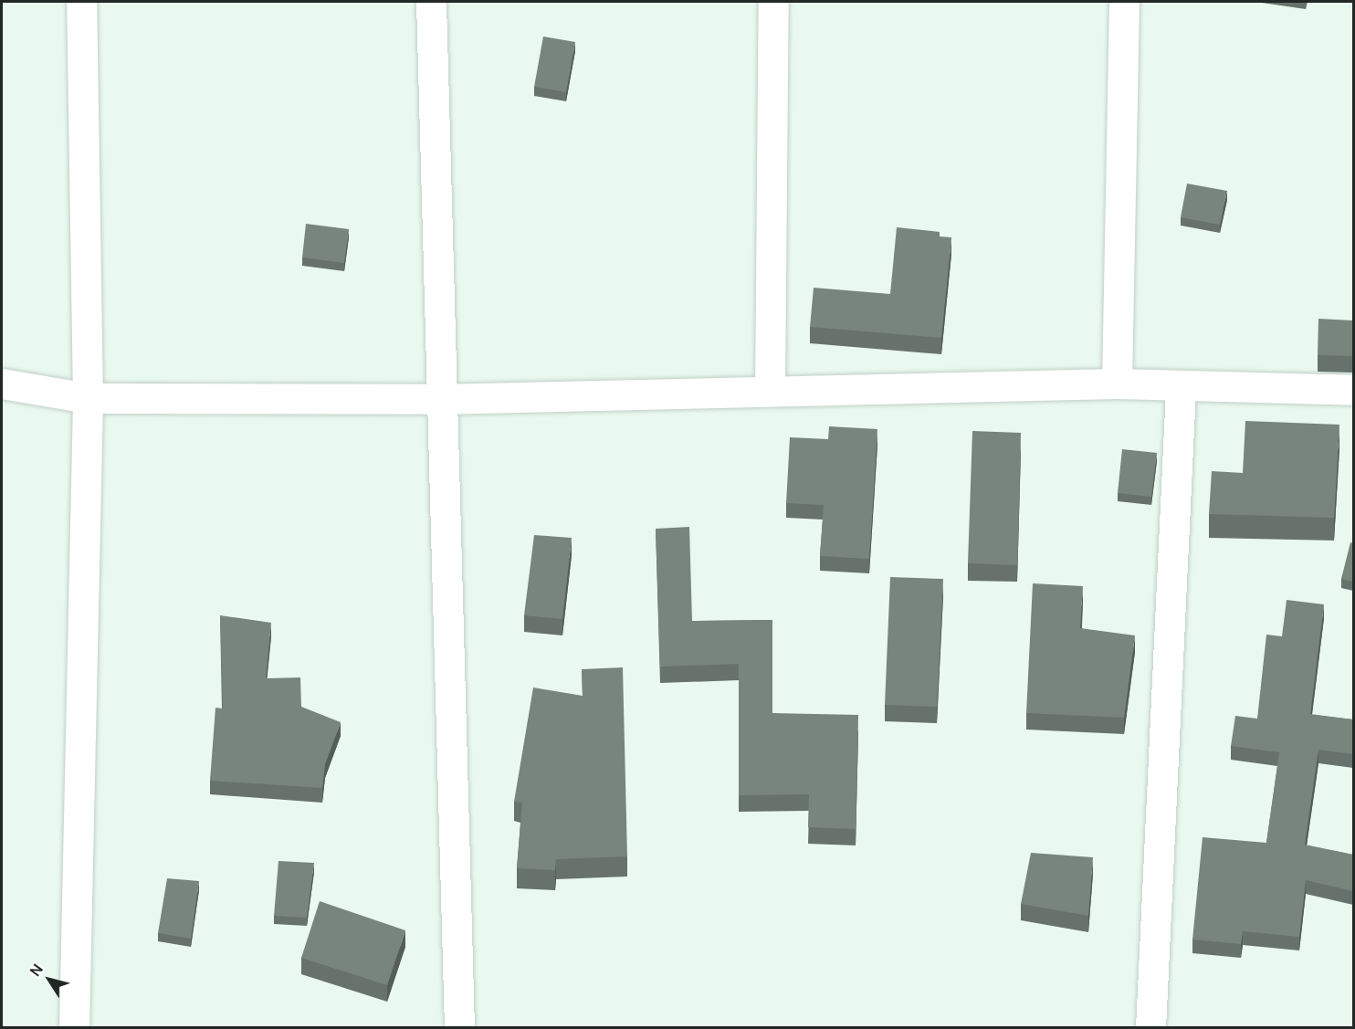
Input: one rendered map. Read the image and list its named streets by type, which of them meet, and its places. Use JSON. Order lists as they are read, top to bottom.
{
  "north": "top left"
}
